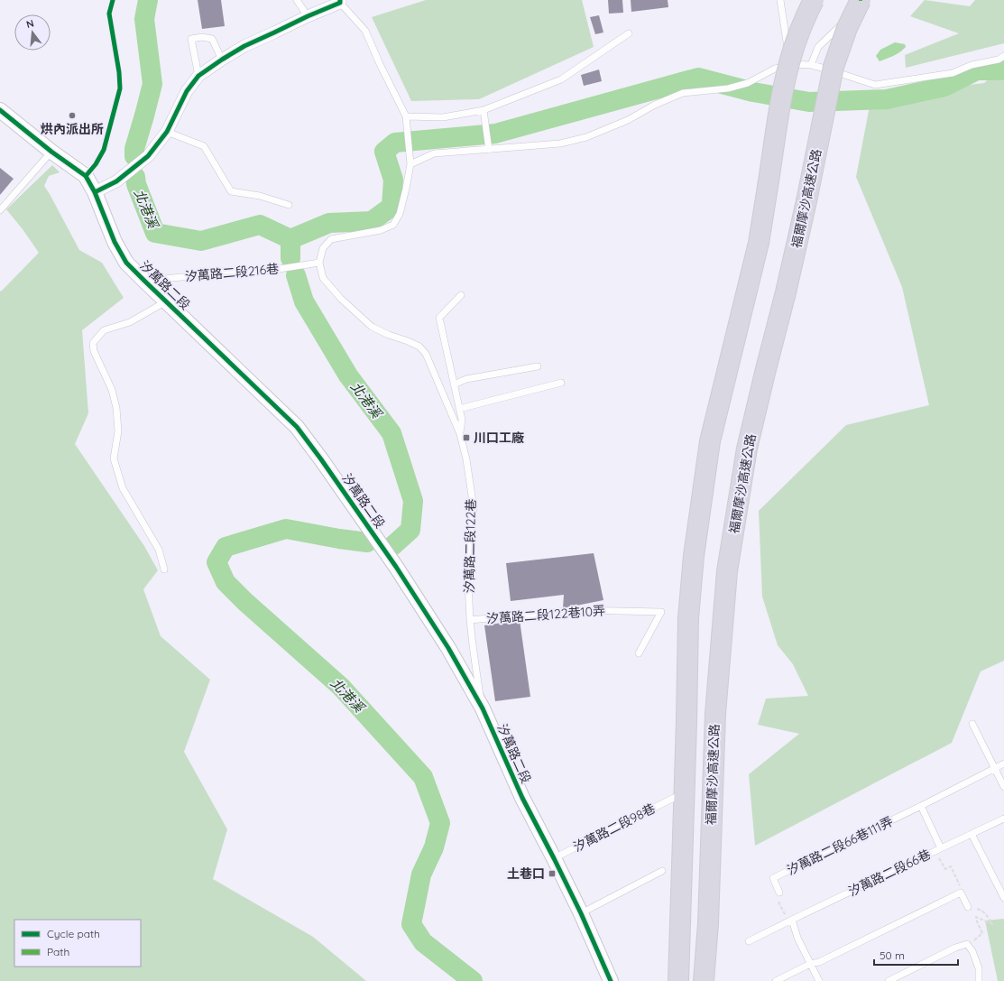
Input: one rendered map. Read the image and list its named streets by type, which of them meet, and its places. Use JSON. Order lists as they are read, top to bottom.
{
  "streets": {
    "highway": ["福爾摩沙高速公路"],
    "street": ["汐萬路二段"],
    "lane": [
      "汐萬路二段216巷",
      "汐萬路二段122巷",
      "汐萬路二段122巷10弄",
      "汐萬路二段98巷",
      "汐萬路二段66巷111弄",
      "汐萬路二段66巷"
    ]
  },
  "crossings": [
    ["汐萬路二段216巷", "汐萬路二段"],
    ["汐萬路二段216巷", "汐萬路二段122巷"],
    ["汐萬路二段", "汐萬路二段122巷"],
    ["汐萬路二段", "汐萬路二段98巷"],
    ["汐萬路二段122巷", "汐萬路二段122巷10弄"],
    ["汐萬路二段66巷111弄", "汐萬路二段66巷"]
  ],
  "water": ["北港溪"],
  "places": {
    "other": ["烘內派出所"],
    "transit": ["川口工廠", "土巷口"]
  },
  "legend": ["Cycle path", "Path"],
  "scale_bar": "50 m",
  "north": "top"
}
